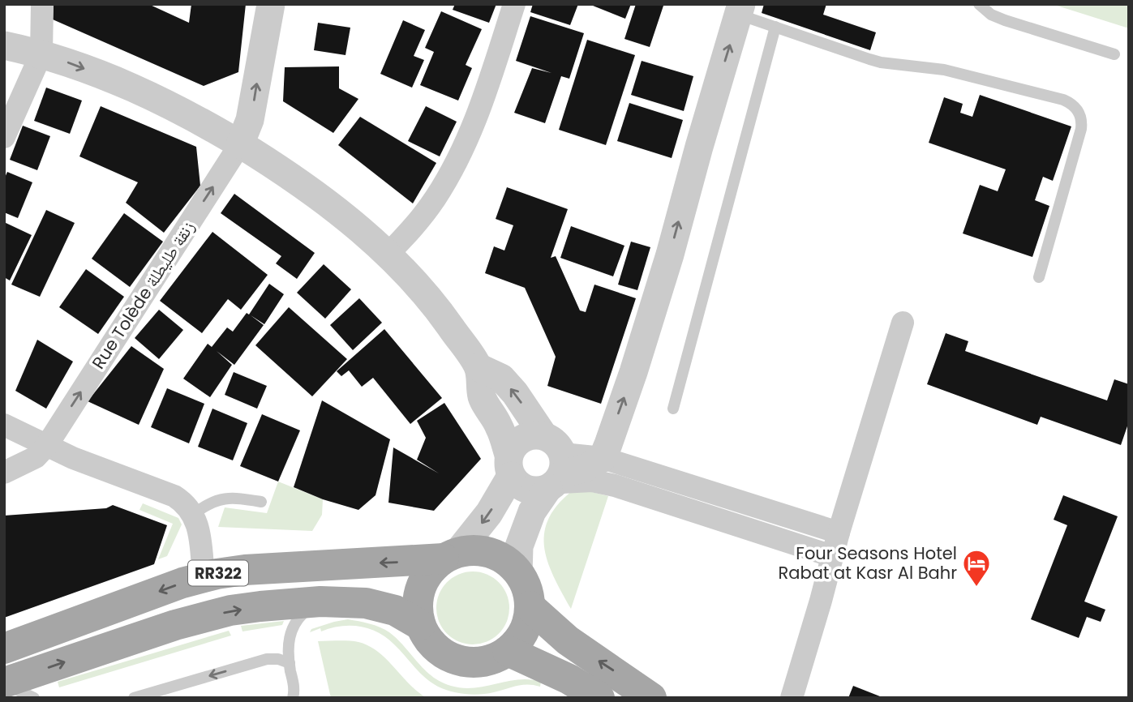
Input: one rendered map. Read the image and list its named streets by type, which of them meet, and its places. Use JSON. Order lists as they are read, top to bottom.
{
  "streets": {
    "main road": ["RR322"],
    "street": ["Rue Tolède زنقة طليطلة"]
  },
  "one_way": ["Rue Tolède زنقة طليطلة"],
  "places": {
    "hotel": ["Four Seasons Hotel Rabat at Kasr Al Bahr"]
  }
}
